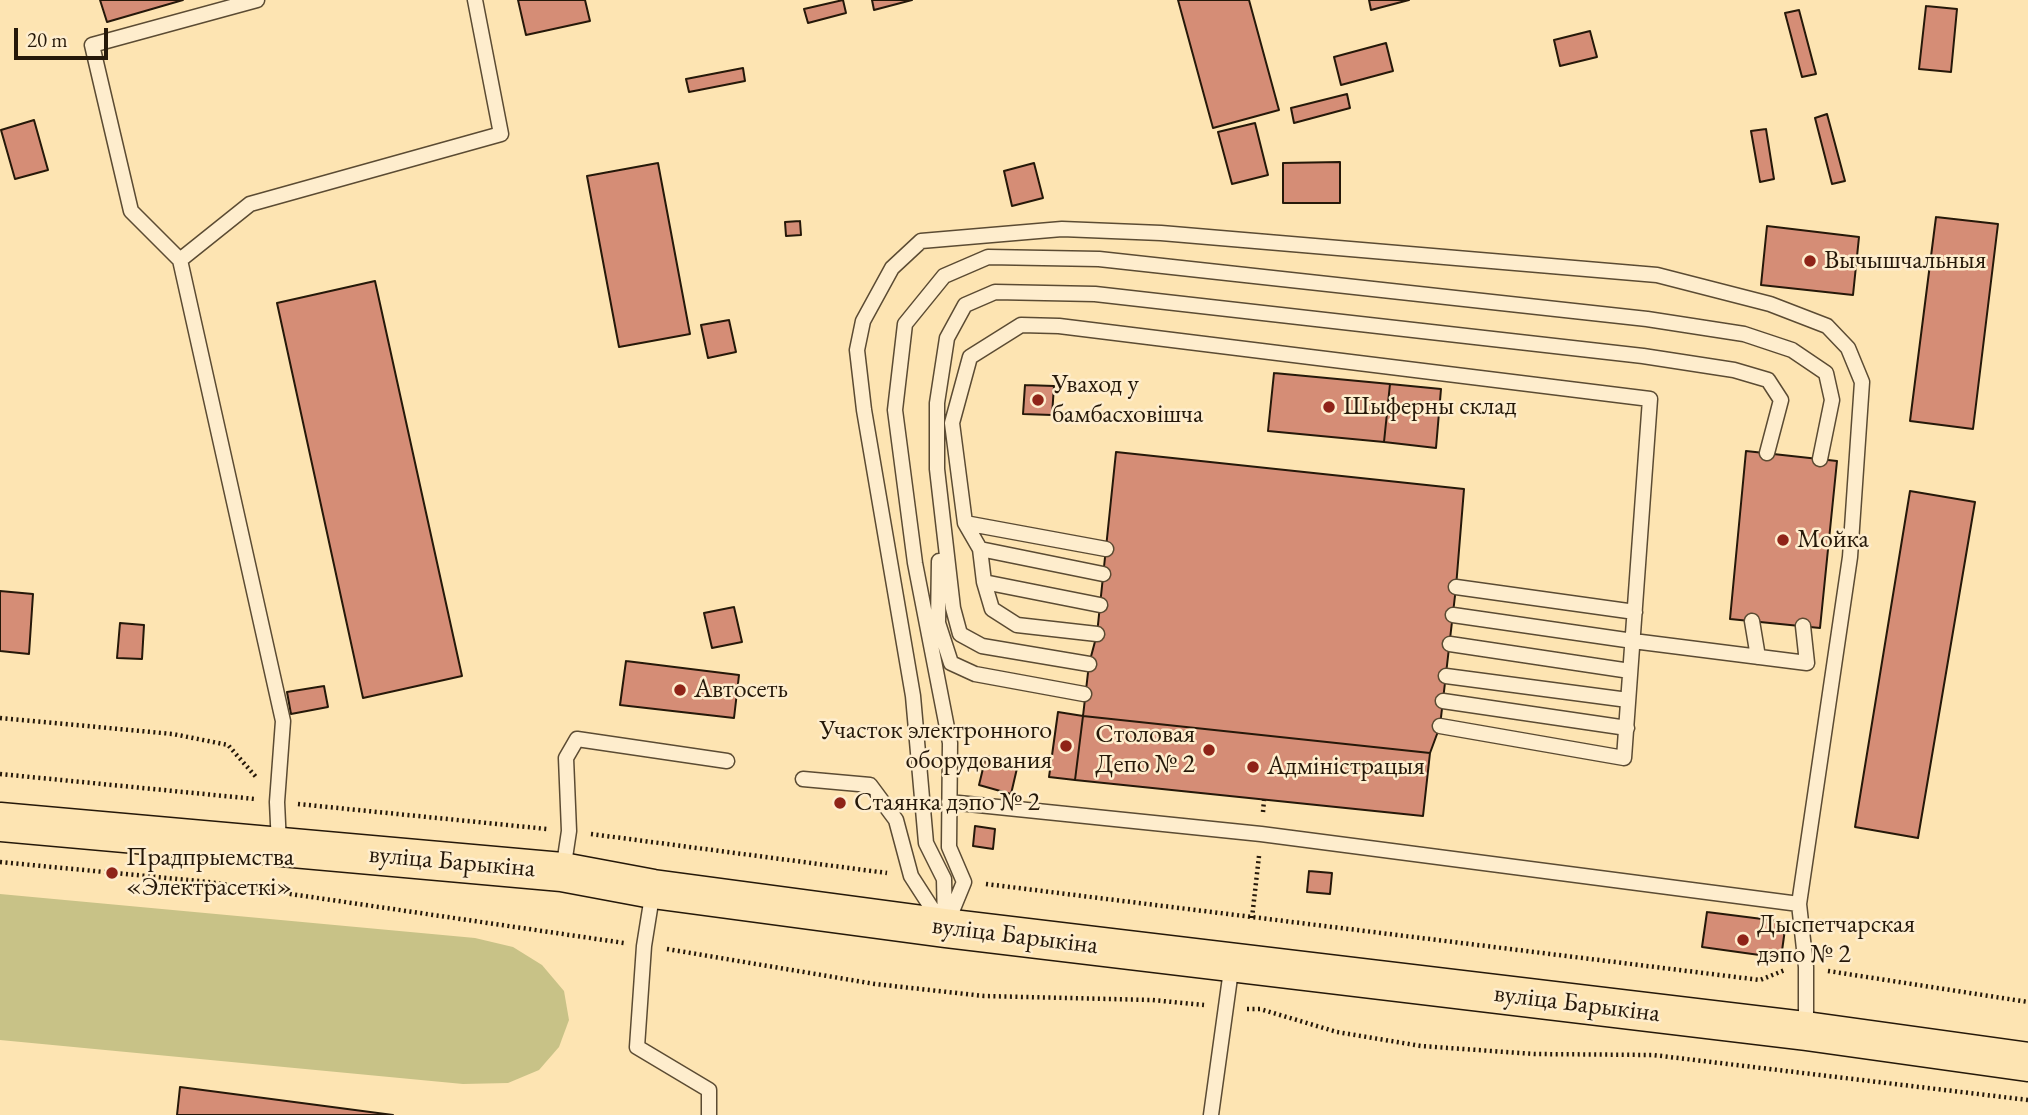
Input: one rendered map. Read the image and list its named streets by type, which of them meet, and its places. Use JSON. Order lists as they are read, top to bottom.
{
  "streets": {
    "main road": ["вуліца Барыкіна"]
  },
  "places": [
    "Вычышчальныя",
    "Уваход у бамбасховішча",
    "Шыферны склад",
    "Мойка",
    "Автосеть",
    "Участок электронного оборудования",
    "Столовая Депо № 2",
    "Адміністрацыя",
    "Стаянка дэпо № 2",
    "Прадпрыемства «Электрасеткі»",
    "Дыспетчарская дэпо № 2"
  ],
  "scale_bar": "20 m"
}
